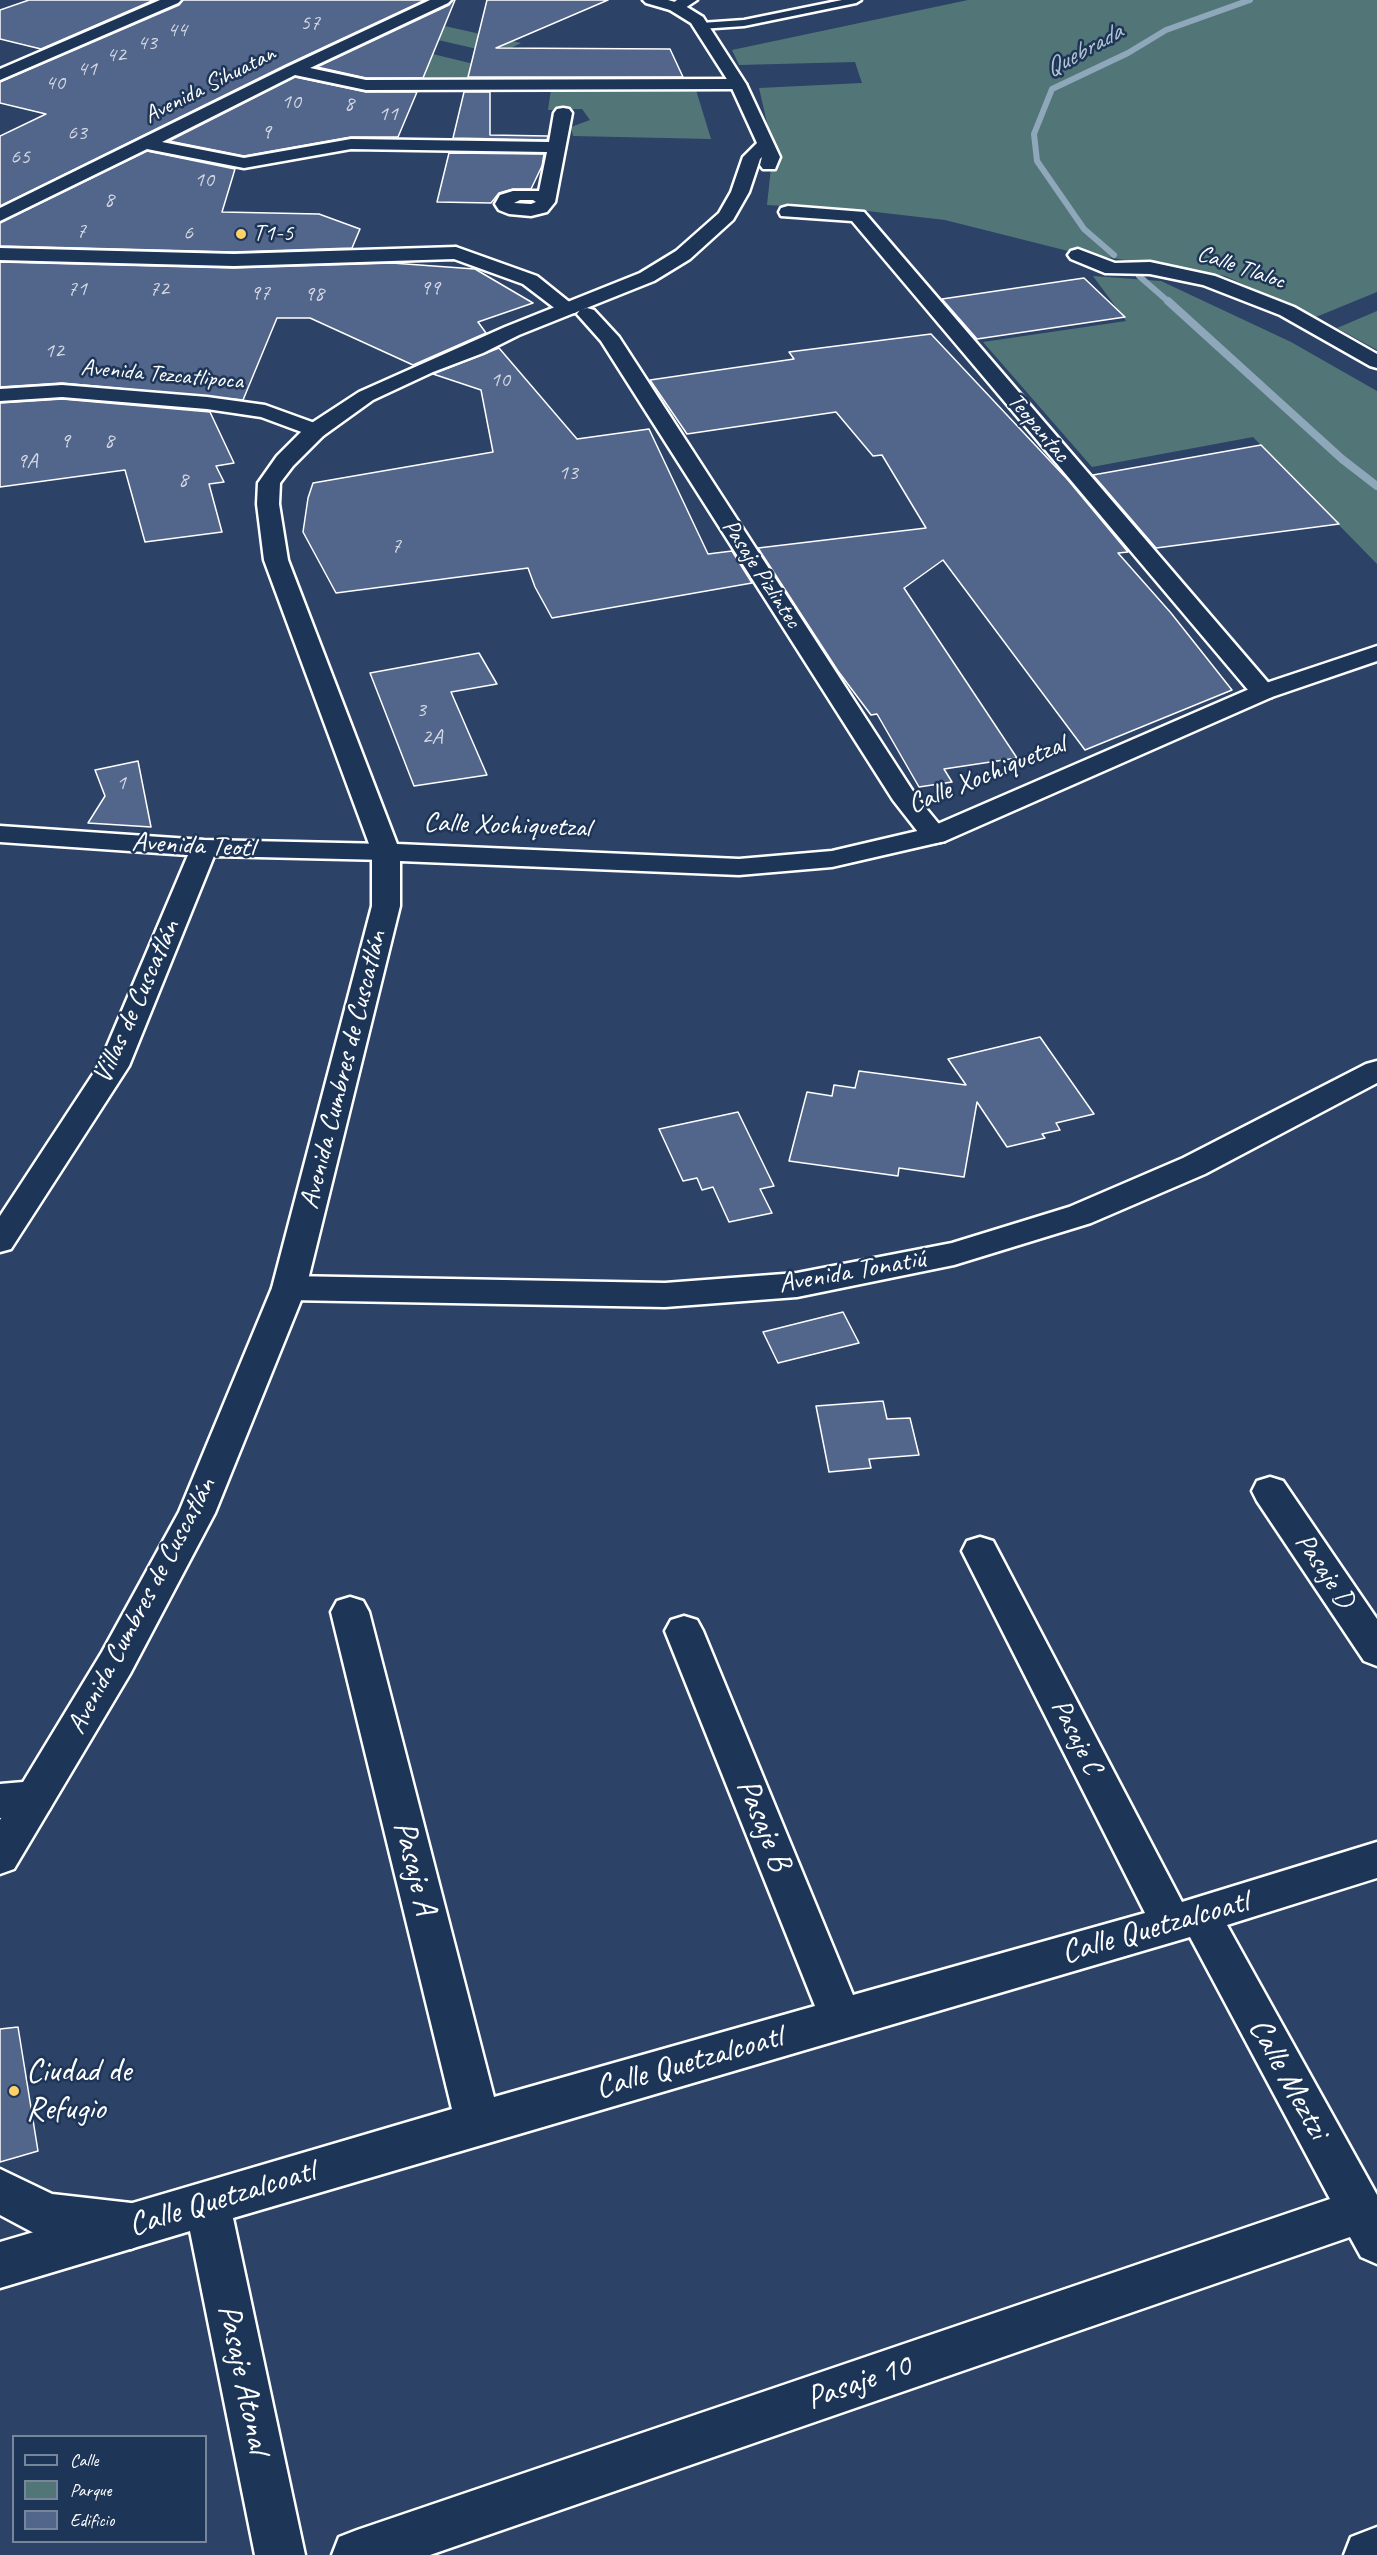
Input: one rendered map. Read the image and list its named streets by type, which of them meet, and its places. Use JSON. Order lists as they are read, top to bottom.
{
  "streets": {
    "street": [
      "Avenida Sihuatan",
      "Calle Tlaloc",
      "Avenida Tezcatlipoca",
      "Teopantac",
      "Pasaje Pizlintec",
      "Calle Xochiquetzal",
      "Avenida Teotl",
      "Villas de Cuscatlán",
      "Avenida Cumbres de Cuscatlán",
      "Avenida Tonatiú",
      "Pasaje D",
      "Pasaje C",
      "Pasaje B",
      "Pasaje A",
      "Calle Quetzalcoatl",
      "Calle Meztzi",
      "Pasaje Atonal",
      "Pasaje 10"
    ]
  },
  "crossings": [
    ["Avenida Tezcatlipoca", "Avenida Cumbres de Cuscatlán"],
    ["Teopantac", "Calle Xochiquetzal"],
    ["Pasaje Pizlintec", "Calle Xochiquetzal"],
    ["Pasaje Pizlintec", "Avenida Cumbres de Cuscatlán"],
    ["Calle Xochiquetzal", "Avenida Teotl"],
    ["Calle Xochiquetzal", "Avenida Cumbres de Cuscatlán"],
    ["Avenida Teotl", "Villas de Cuscatlán"],
    ["Avenida Teotl", "Avenida Cumbres de Cuscatlán"],
    ["Avenida Cumbres de Cuscatlán", "Avenida Tonatiú"],
    ["Pasaje C", "Calle Quetzalcoatl"],
    ["Pasaje C", "Calle Meztzi"],
    ["Pasaje B", "Calle Quetzalcoatl"],
    ["Pasaje A", "Calle Quetzalcoatl"],
    ["Calle Quetzalcoatl", "Calle Meztzi"],
    ["Calle Quetzalcoatl", "Pasaje Atonal"],
    ["Calle Meztzi", "Pasaje 10"]
  ],
  "water": ["Quebrada"],
  "places": ["T1-5", "Ciudad de Refugio"],
  "house_numbers": [
    "57",
    "44",
    "43",
    "42",
    "41",
    "40",
    "10",
    "8",
    "11",
    "9",
    "63",
    "65",
    "10",
    "8",
    "7",
    "6",
    "99",
    "71",
    "72",
    "97",
    "98",
    "12",
    "10",
    "9",
    "8",
    "9A",
    "13",
    "8",
    "7",
    "3",
    "2A",
    "1"
  ],
  "legend": ["Calle", "Parque", "Edificio"]
}
